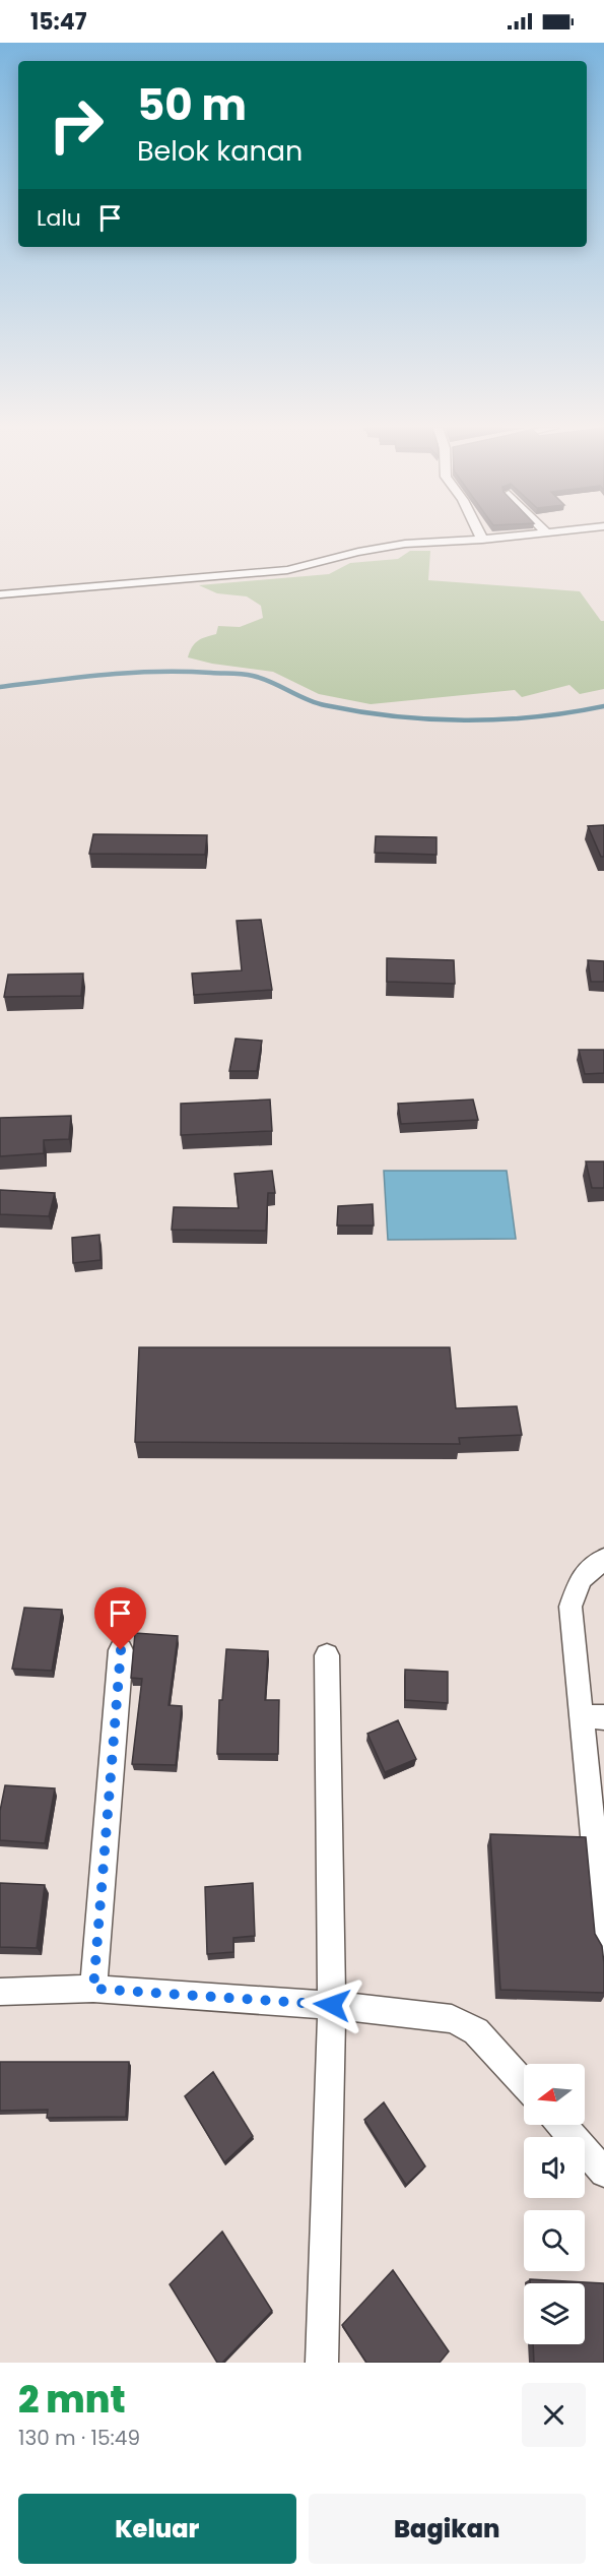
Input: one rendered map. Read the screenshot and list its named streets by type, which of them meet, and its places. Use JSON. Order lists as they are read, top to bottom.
{
  "north": "left",
  "page": {
    "status": "15:47",
    "turn": ["50 m", "Belok kanan"],
    "then": "Lalu",
    "heading": ["2 mnt", "130 m · 15:49"],
    "buttons": ["Keluar", "Bagikan"]
  }
}
